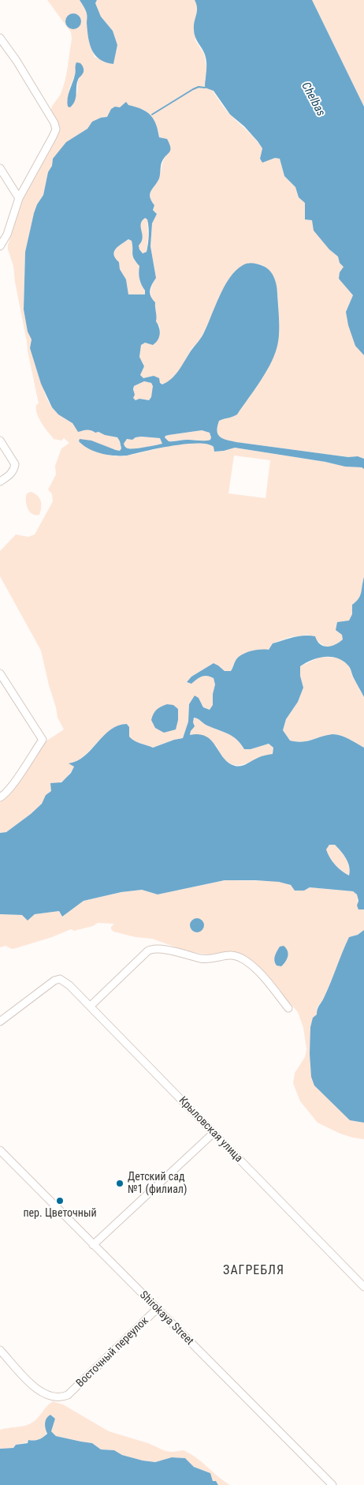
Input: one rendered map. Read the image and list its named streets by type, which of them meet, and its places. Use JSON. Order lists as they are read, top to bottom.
{
  "streets": {
    "street": ["Крыловская улица", "Shirokaya Street", "Восточный переулок"]
  },
  "crossings": [
    ["Shirokaya Street", "Восточный переулок"]
  ],
  "districts": ["ЗАГРЕБЛЯ"],
  "water": ["Chelbas"],
  "places": ["Детский сад №1 (филиал)", "пер. Цветочный"]
}
